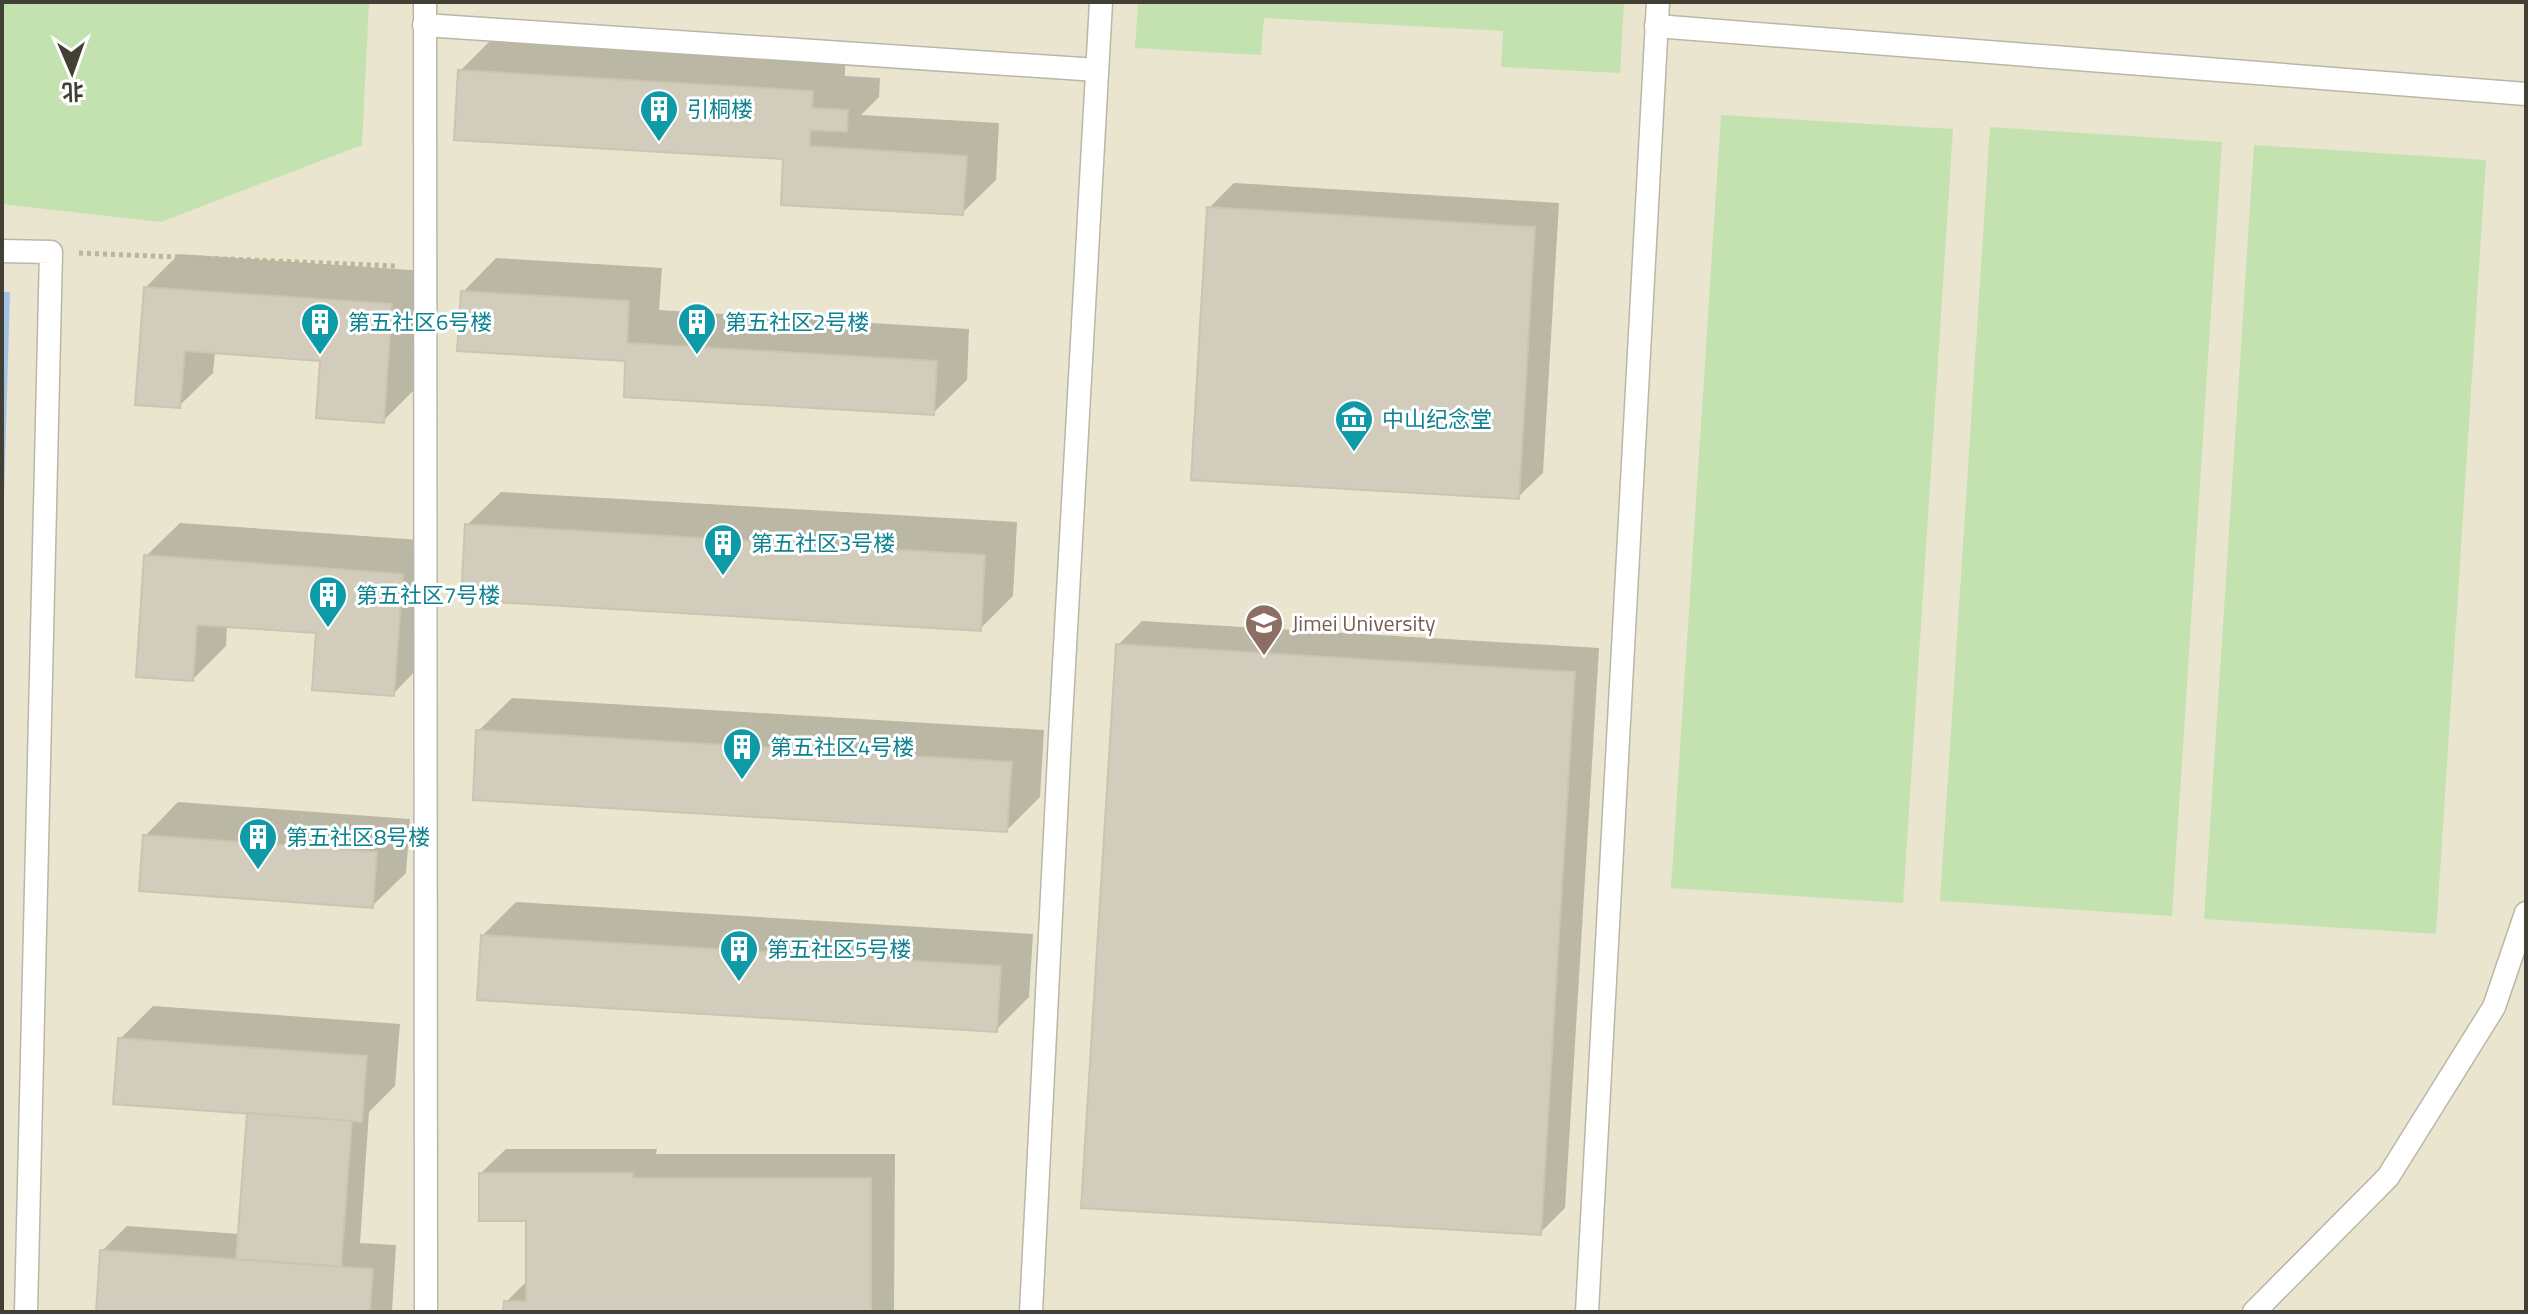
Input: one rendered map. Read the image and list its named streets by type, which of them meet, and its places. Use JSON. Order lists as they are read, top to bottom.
{
  "places": {
    "building": [
      "引桐楼",
      "第五社区6号楼",
      "第五社区2号楼",
      "第五社区3号楼",
      "第五社区7号楼",
      "第五社区4号楼",
      "第五社区8号楼",
      "第五社区5号楼"
    ],
    "museum": ["中山纪念堂"],
    "school or university": ["Jimei University"]
  },
  "north": "bottom"
}
